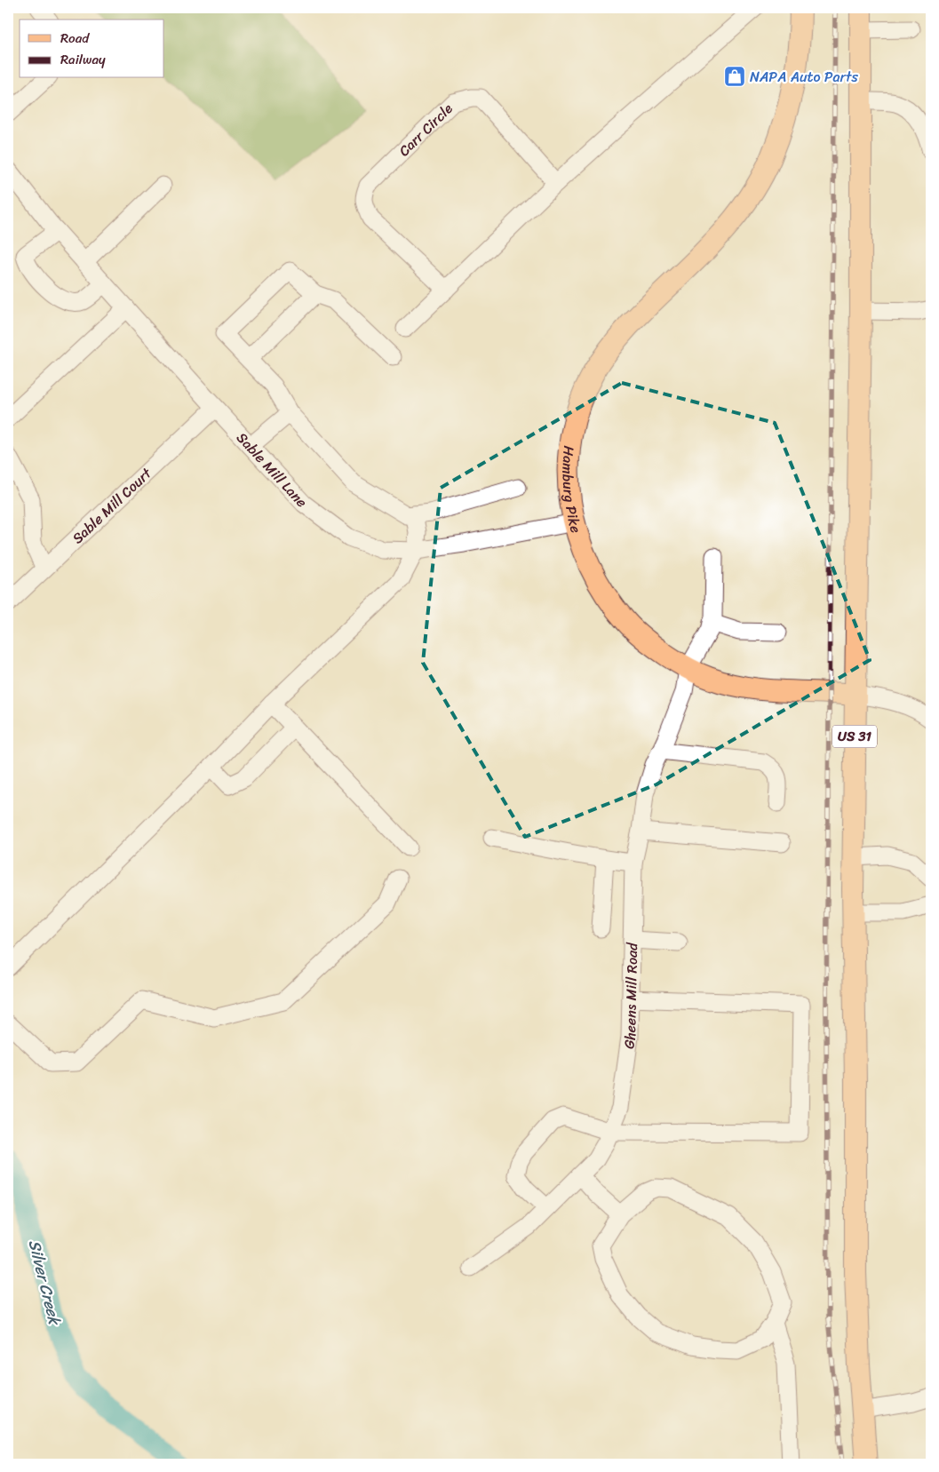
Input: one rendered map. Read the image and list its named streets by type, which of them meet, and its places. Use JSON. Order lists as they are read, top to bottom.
{
  "streets": {
    "main road": ["Hamburg Pike", "US 31"],
    "street": [
      "Carr Circle",
      "Sable Mill Lane",
      "Sable Mill Court",
      "Gheens Mill Road"
    ]
  },
  "crossings": [
    ["Sable Mill Lane", "Hamburg Pike"],
    ["Sable Mill Lane", "Sable Mill Court"],
    ["Hamburg Pike", "US 31"],
    ["Hamburg Pike", "Gheens Mill Road"]
  ],
  "water": ["Silver Creek"],
  "places": {
    "shop": ["NAPA Auto Parts"]
  },
  "legend": ["Road", "Railway"]
}
